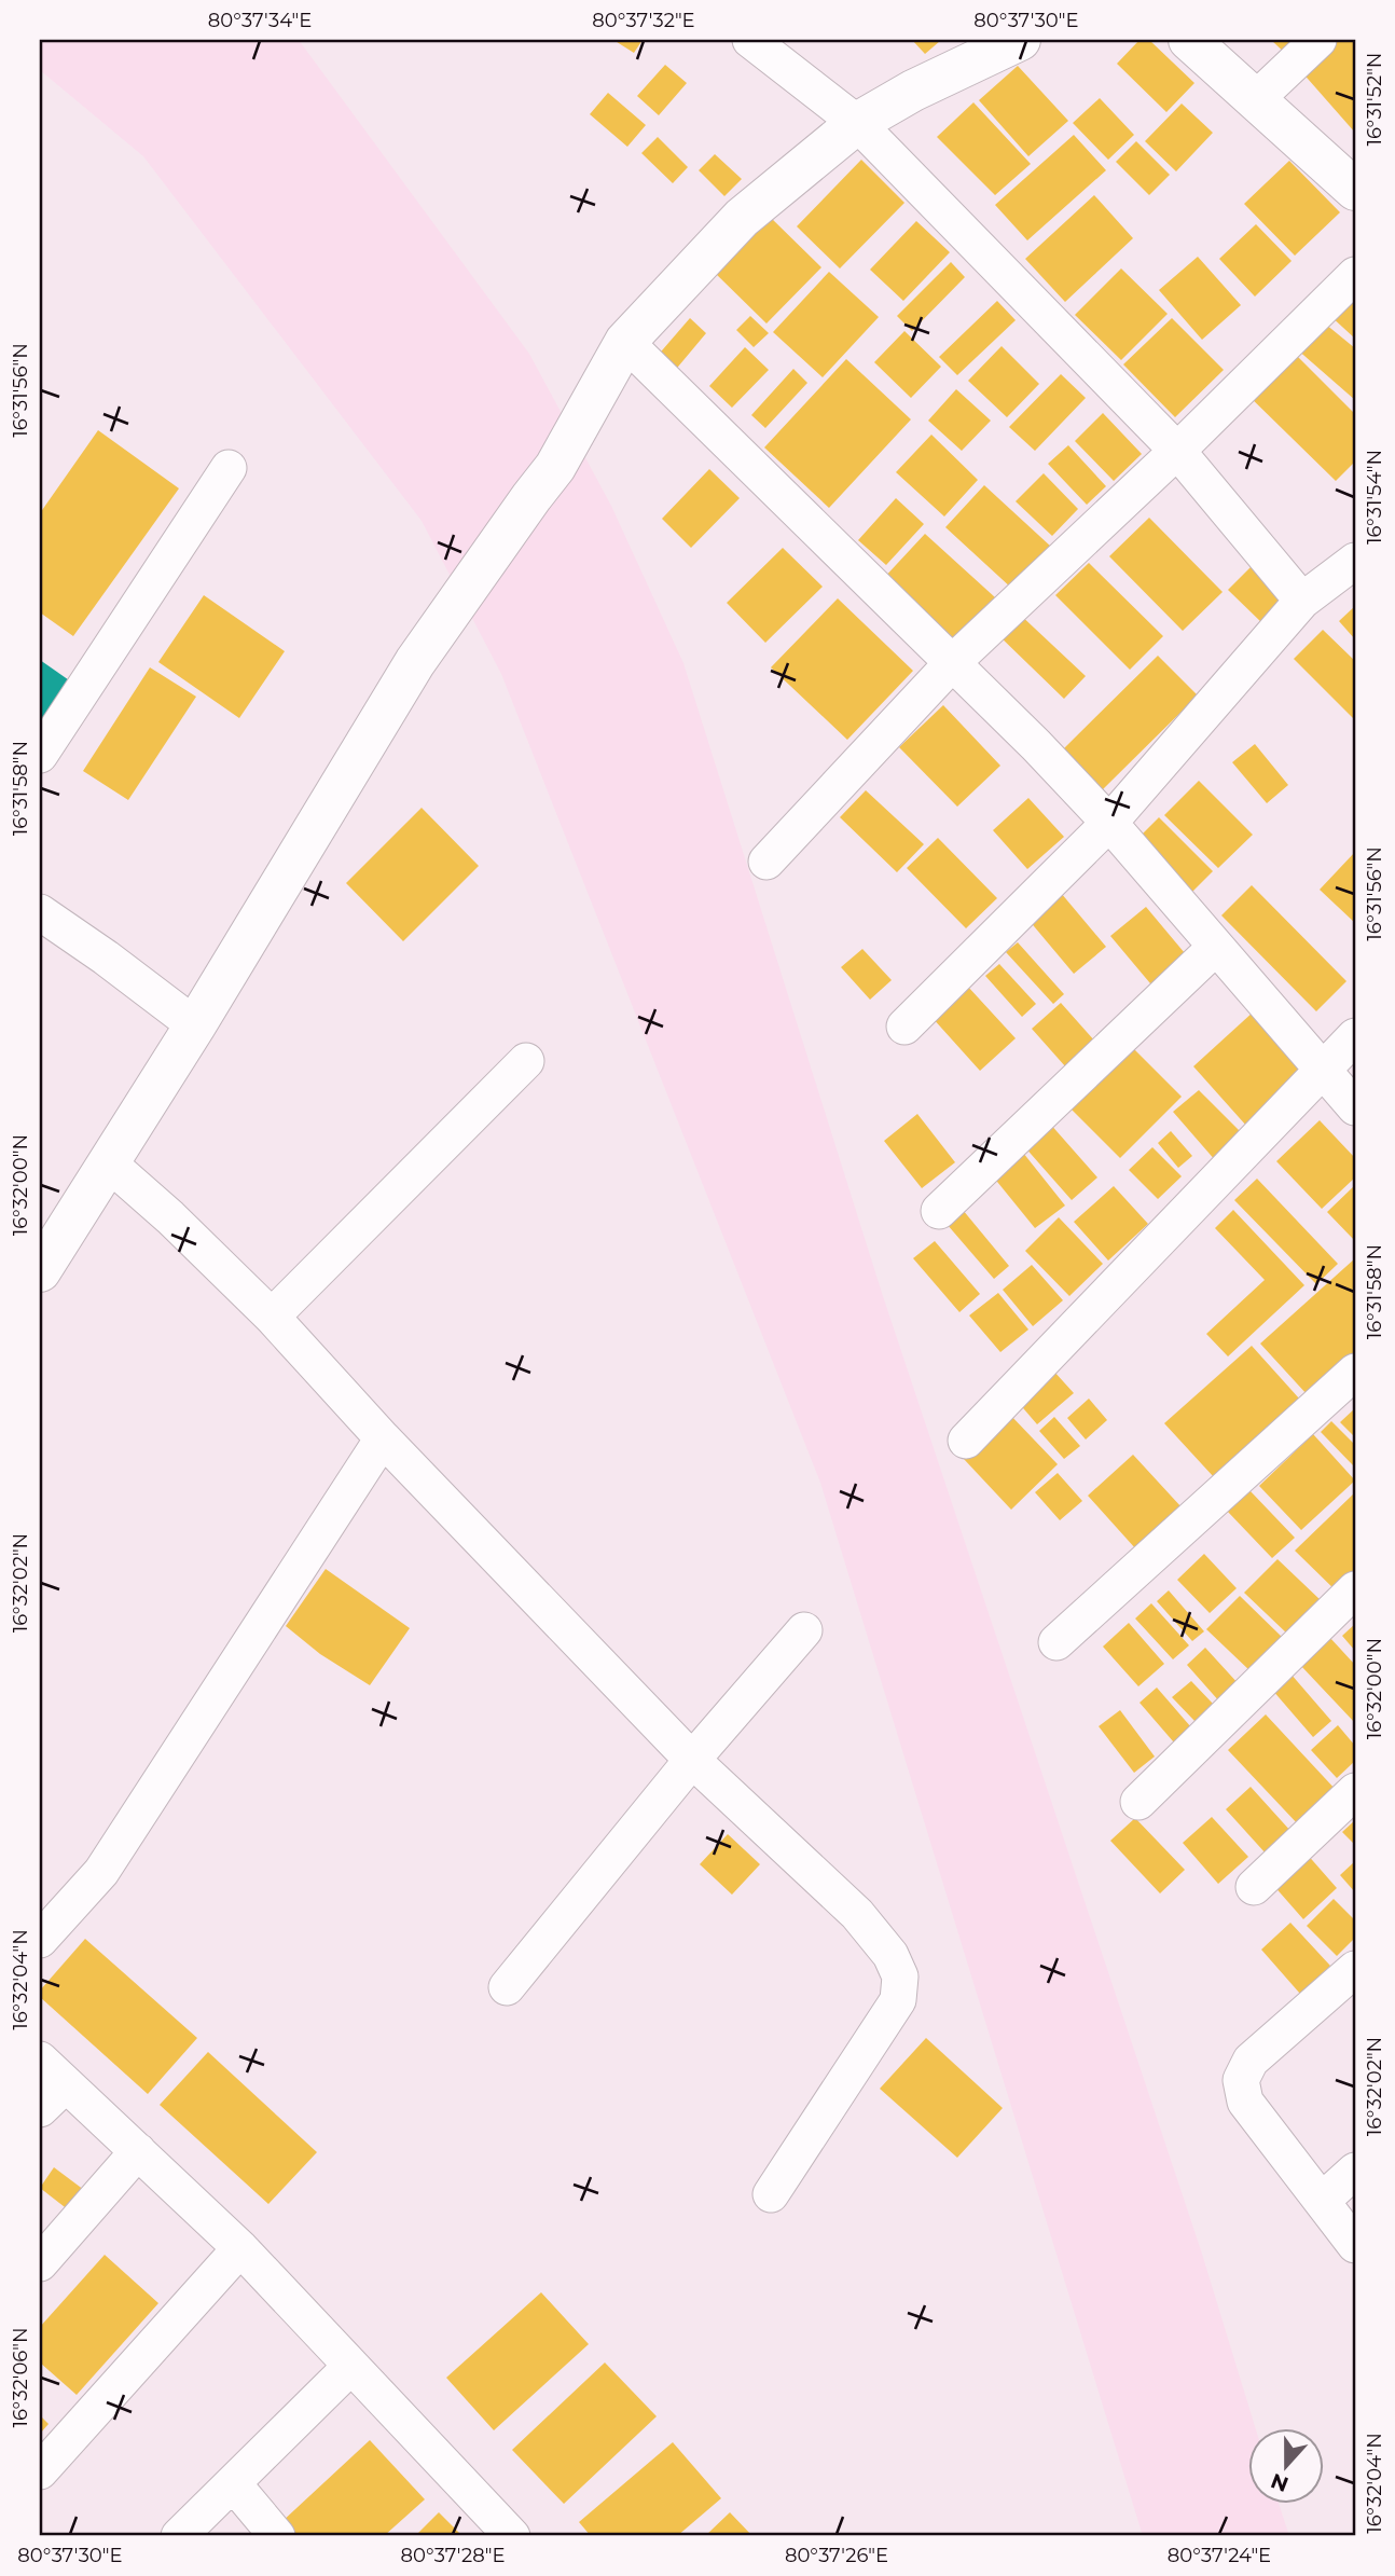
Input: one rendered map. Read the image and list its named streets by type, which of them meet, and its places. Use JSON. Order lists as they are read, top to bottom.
{
  "north": "bottom",
  "coordinates": [
    "80°37'34\"E",
    "80°37'32\"E",
    "80°37'30\"E",
    "16°31'52\"N",
    "16°31'56\"N",
    "16°31'54\"N",
    "16°31'58\"N",
    "16°32'00\"N",
    "16°32'02\"N",
    "16°32'04\"N",
    "16°32'06\"N",
    "80°37'28\"E",
    "80°37'26\"E",
    "80°37'24\"E"
  ]
}
